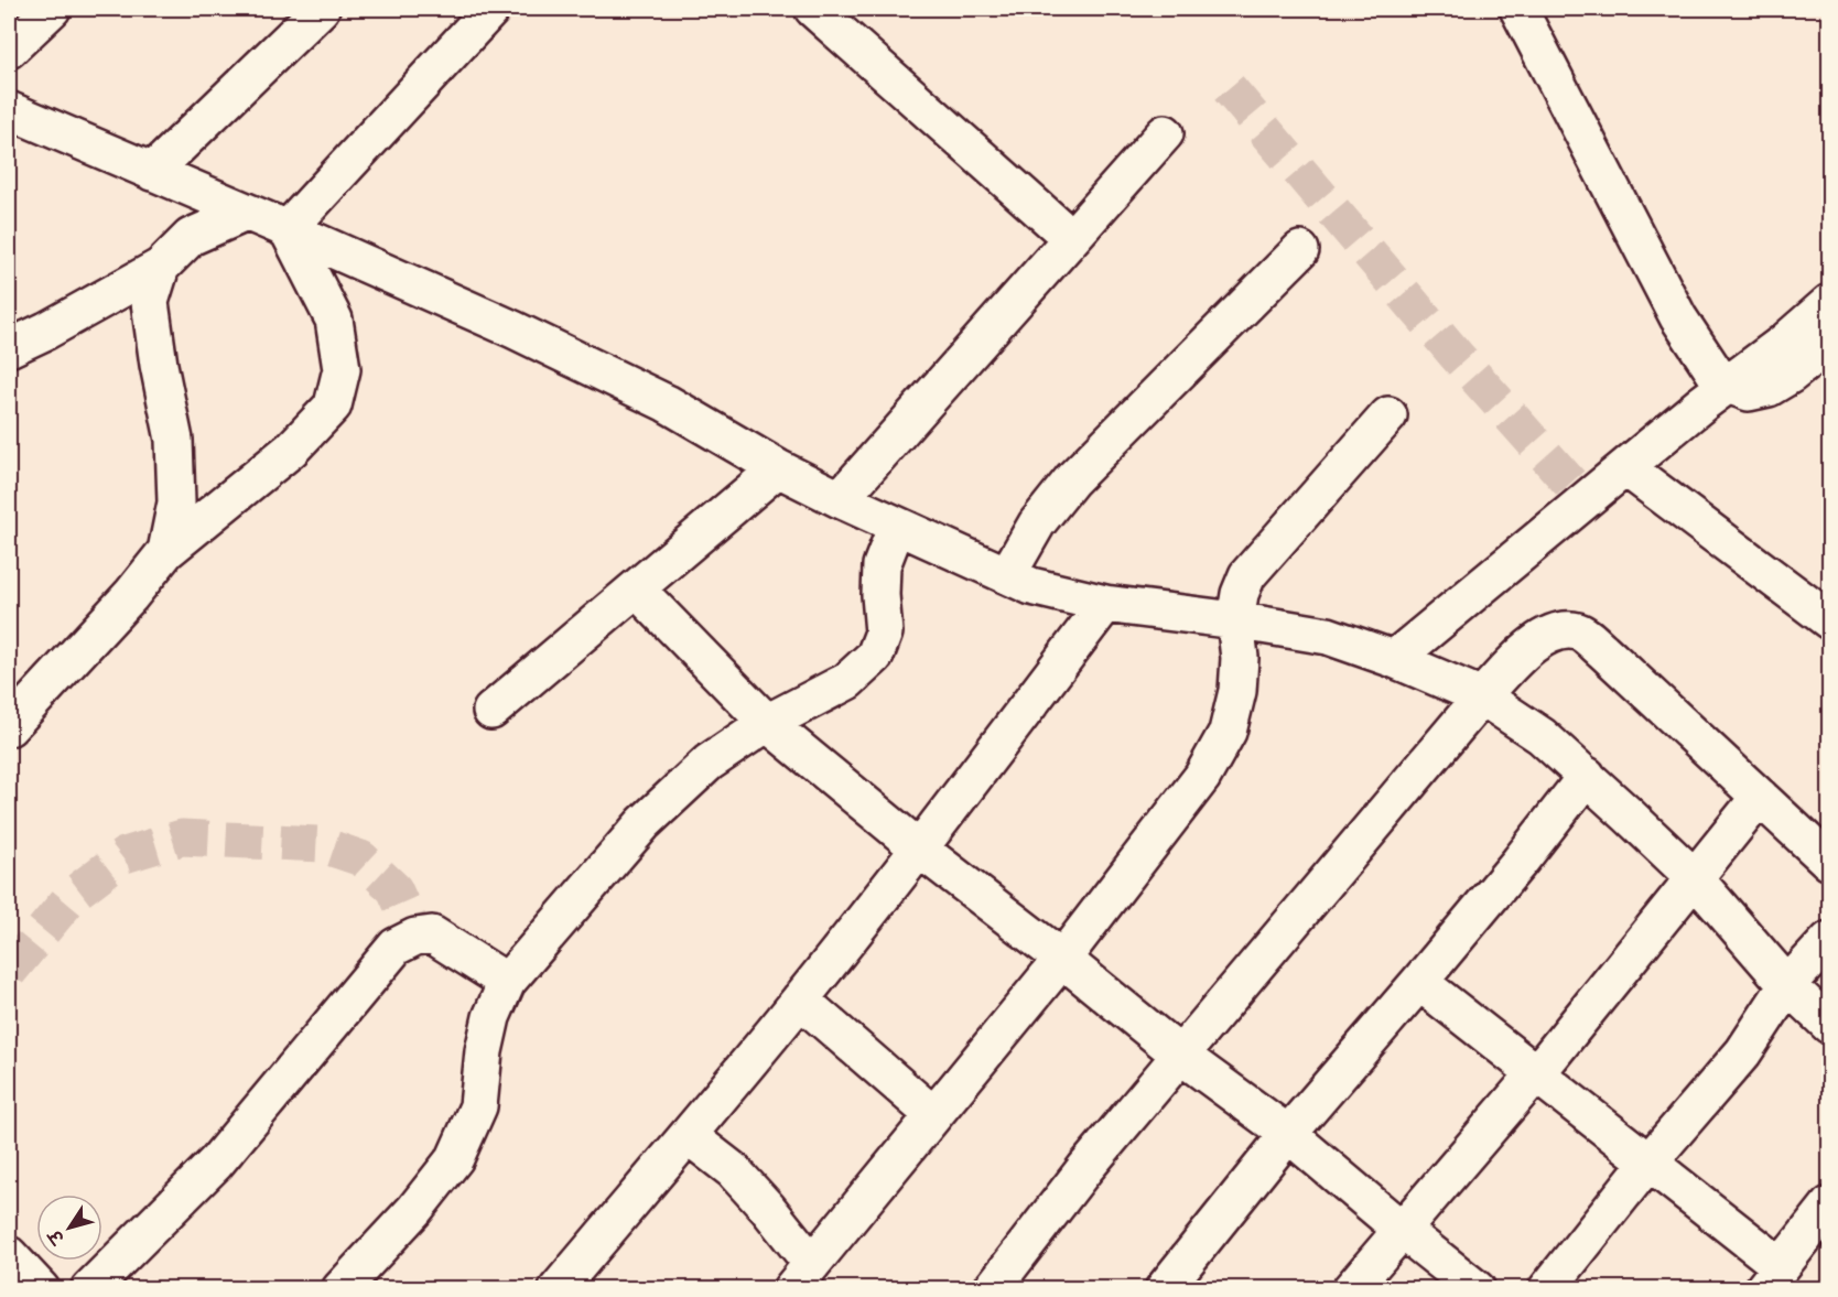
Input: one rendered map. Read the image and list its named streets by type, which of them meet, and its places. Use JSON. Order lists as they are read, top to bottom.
{
  "north": "bottom left"
}
